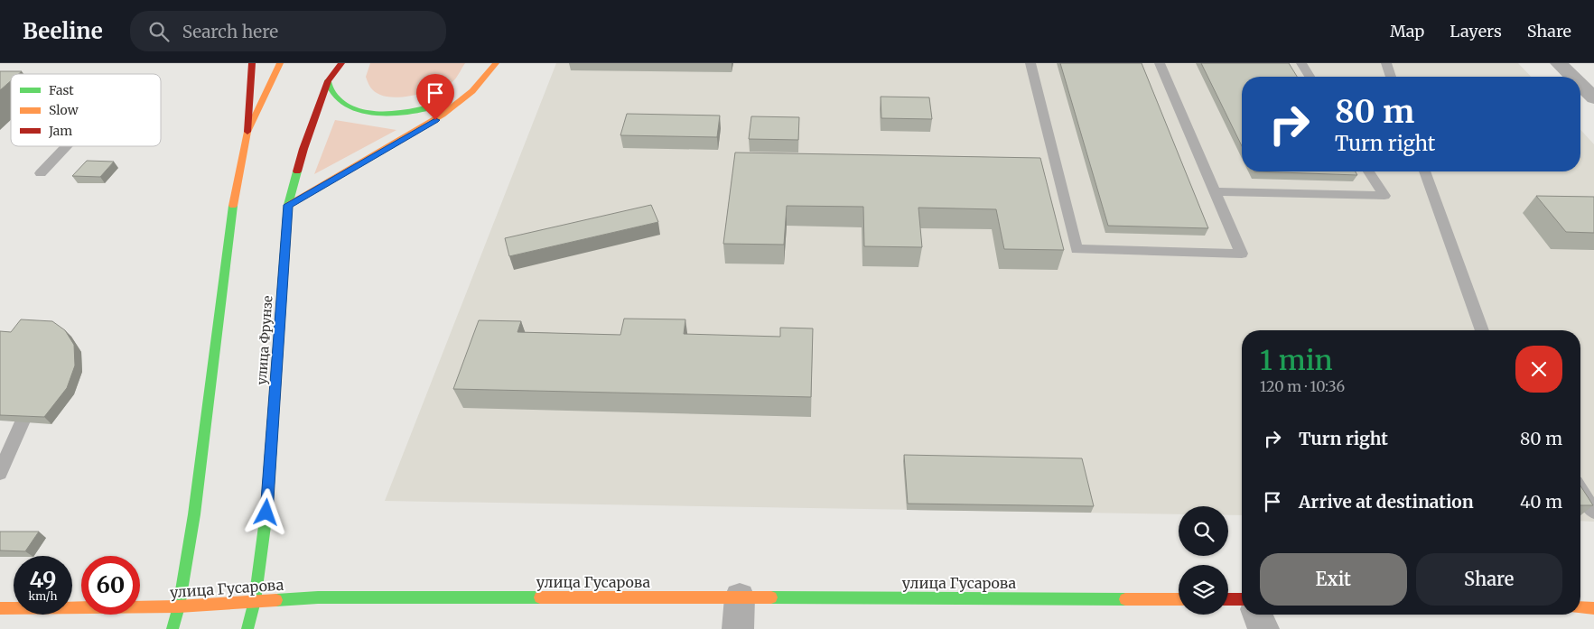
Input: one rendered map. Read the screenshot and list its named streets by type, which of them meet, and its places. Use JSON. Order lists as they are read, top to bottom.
{
  "streets": {
    "main road": ["улица Фрунзе", "улица Гусарова"]
  },
  "crossings": [
    ["улица Фрунзе", "улица Гусарова"]
  ],
  "legend": ["Fast", "Slow", "Jam"],
  "page": {
    "header": "Beeline",
    "search": "Search here",
    "nav": ["Map", "Layers", "Share"],
    "turn": ["80 m", "Turn right"],
    "heading": ["1 min", "120 m · 10:36"],
    "list": [
      {
        "name": "Turn right",
        "value": "80 m"
      },
      {
        "name": "Arrive at destination",
        "value": "40 m"
      }
    ],
    "buttons": ["Exit", "Share"],
    "speed": "49 km/h",
    "limit": "60"
  }
}
